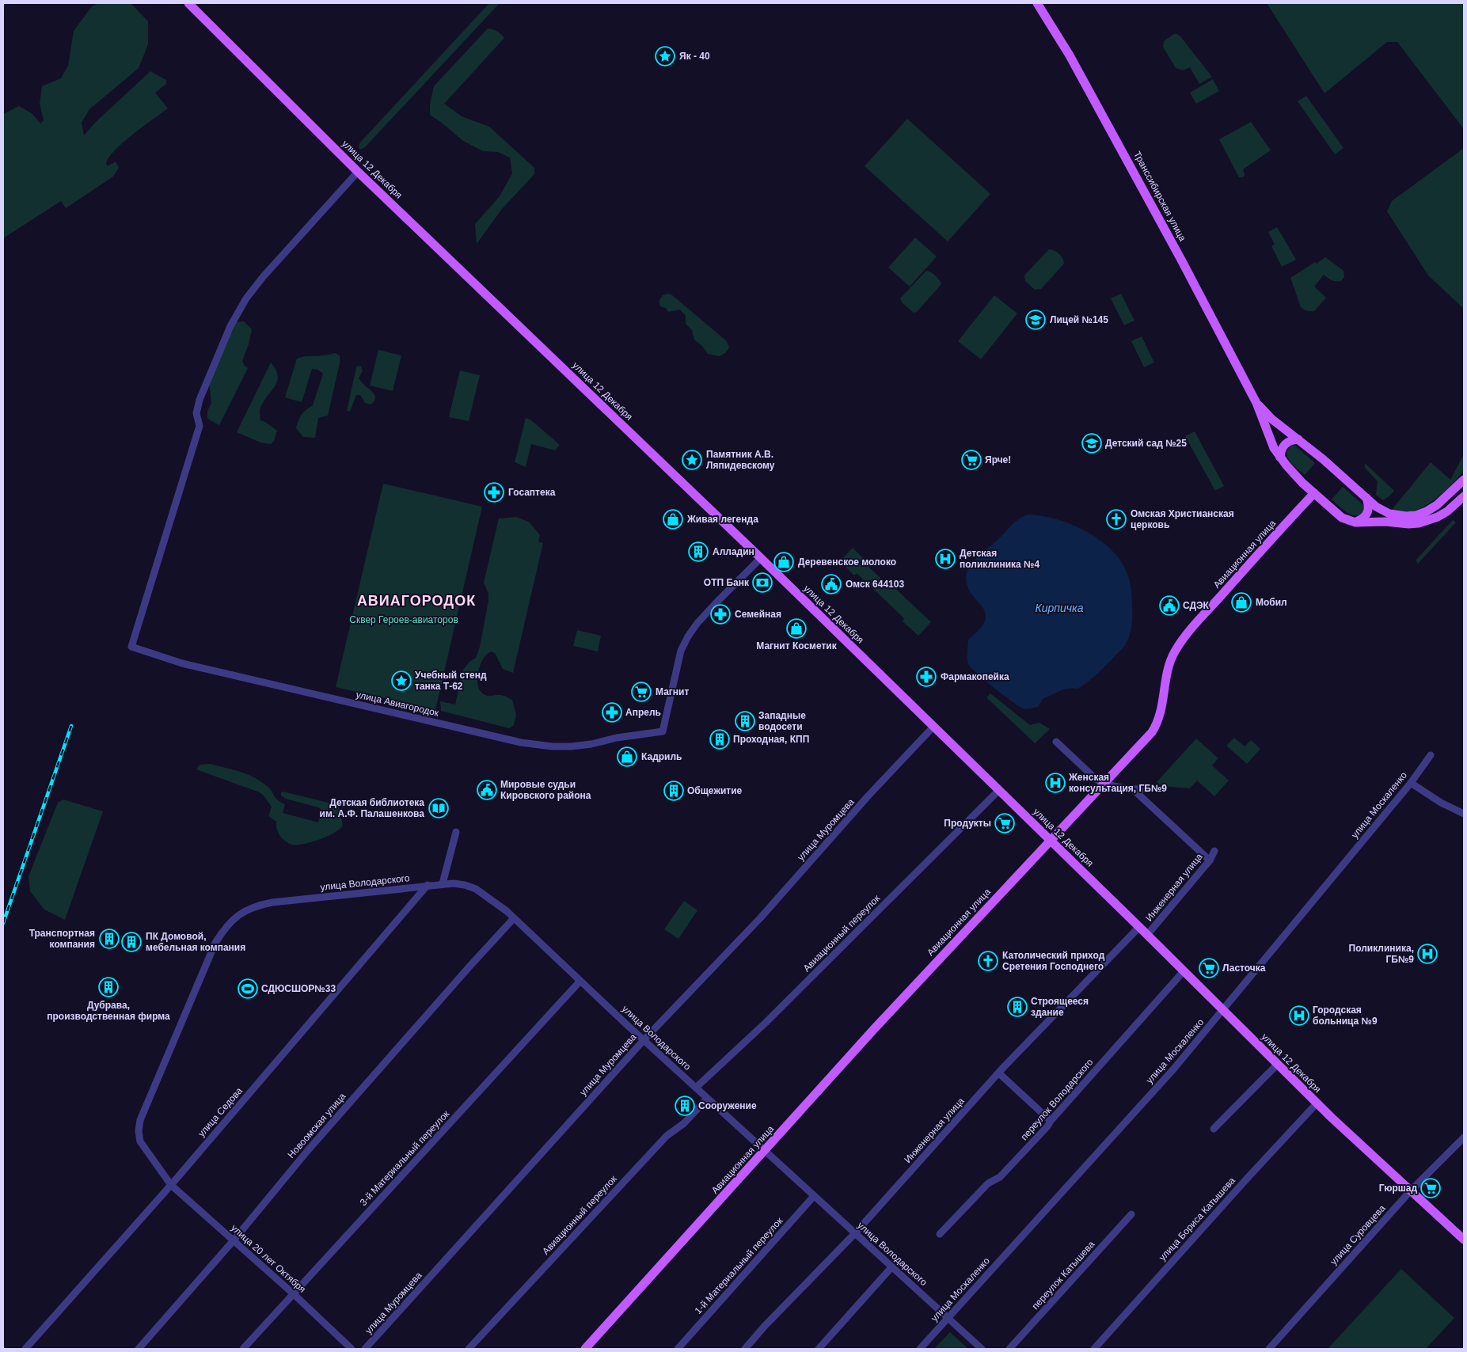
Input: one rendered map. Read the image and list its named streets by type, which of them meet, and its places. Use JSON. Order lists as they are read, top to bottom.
{
  "streets": {
    "main road": ["улица 12 Декабря", "Транссибирская улица", "Авиационная улица"],
    "street": [
      "улица Авиагородок",
      "улица Москаленко",
      "улица Муромцева",
      "улица Володарского",
      "Инженерная улица",
      "Авиационный переулок",
      "переулок Володарского",
      "улица Седова",
      "Новоомская улица",
      "3-й Материальный переулок",
      "улица Бориса Катышева",
      "улица Суровцева",
      "улица 20 лет Октября",
      "1-й Материальный переулок",
      "переулок Катышева"
    ]
  },
  "crossings": [
    ["улица 12 Декабря", "Авиационная улица"],
    ["улица 12 Декабря", "улица Авиагородок"],
    ["улица 12 Декабря", "улица Москаленко"],
    ["улица 12 Декабря", "улица Муромцева"],
    ["улица 12 Декабря", "Инженерная улица"],
    ["улица 12 Декабря", "Авиационный переулок"],
    ["улица 12 Декабря", "переулок Володарского"],
    ["улица 12 Декабря", "улица Бориса Катышева"],
    ["улица 12 Декабря", "улица Суровцева"],
    ["Авиационная улица", "улица Володарского"],
    ["улица Москаленко", "улица Володарского"],
    ["улица Муромцева", "улица Володарского"],
    ["улица Володарского", "Инженерная улица"],
    ["улица Володарского", "Авиационный переулок"],
    ["улица Володарского", "улица Седова"],
    ["улица Володарского", "Новоомская улица"],
    ["улица Володарского", "3-й Материальный переулок"],
    ["улица Володарского", "улица 20 лет Октября"],
    ["улица Володарского", "1-й Материальный переулок"],
    ["улица Седова", "улица 20 лет Октября"],
    ["Новоомская улица", "улица 20 лет Октября"],
    ["3-й Материальный переулок", "улица 20 лет Октября"]
  ],
  "districts": ["АВИАГОРОДОК"],
  "water": ["Кирпичка"],
  "parks": ["Сквер Героев-авиаторов"],
  "places": {
    "place": ["Як - 40", "Памятник А.В. Ляпидевскому", "Учебный стенд танка Т-62"],
    "school or university": ["Лицей №145", "Детский сад №25"],
    "supermarket": [
      "Ярче!",
      "Магнит",
      "Продукты",
      "Ласточка",
      "Гюршад"
    ],
    "pharmacy": [
      "Госаптека",
      "Семейная",
      "Фармакопейка",
      "Апрель"
    ],
    "shop": [
      "Живая легенда",
      "Деревенское молоко",
      "Мобил",
      "Магнит Косметик",
      "Кадриль"
    ],
    "church": ["Омская Христианская церковь", "Католический приход Сретения Господнего"],
    "building": [
      "Алладин",
      "Западные водосети",
      "Проходная, КПП",
      "Общежитие",
      "Транспортная компания",
      "ПК Домовой, мебельная компания",
      "Дубрава, производственная фирма",
      "Строящееся здание",
      "Сооружение"
    ],
    "hospital": [
      "Детская поликлиника №4",
      "Женская консультация, ГБ№9",
      "Поликлиника, ГБ№9",
      "Городская больница №9"
    ],
    "bank": ["ОТП Банк"],
    "public building": ["Омск 644103", "СДЭК", "Мировые судьи Кировского района"],
    "library": ["Детская библиотека им. А.Ф. Палашенкова"],
    "sports": ["СДЮСШОР№33"]
  }
}
